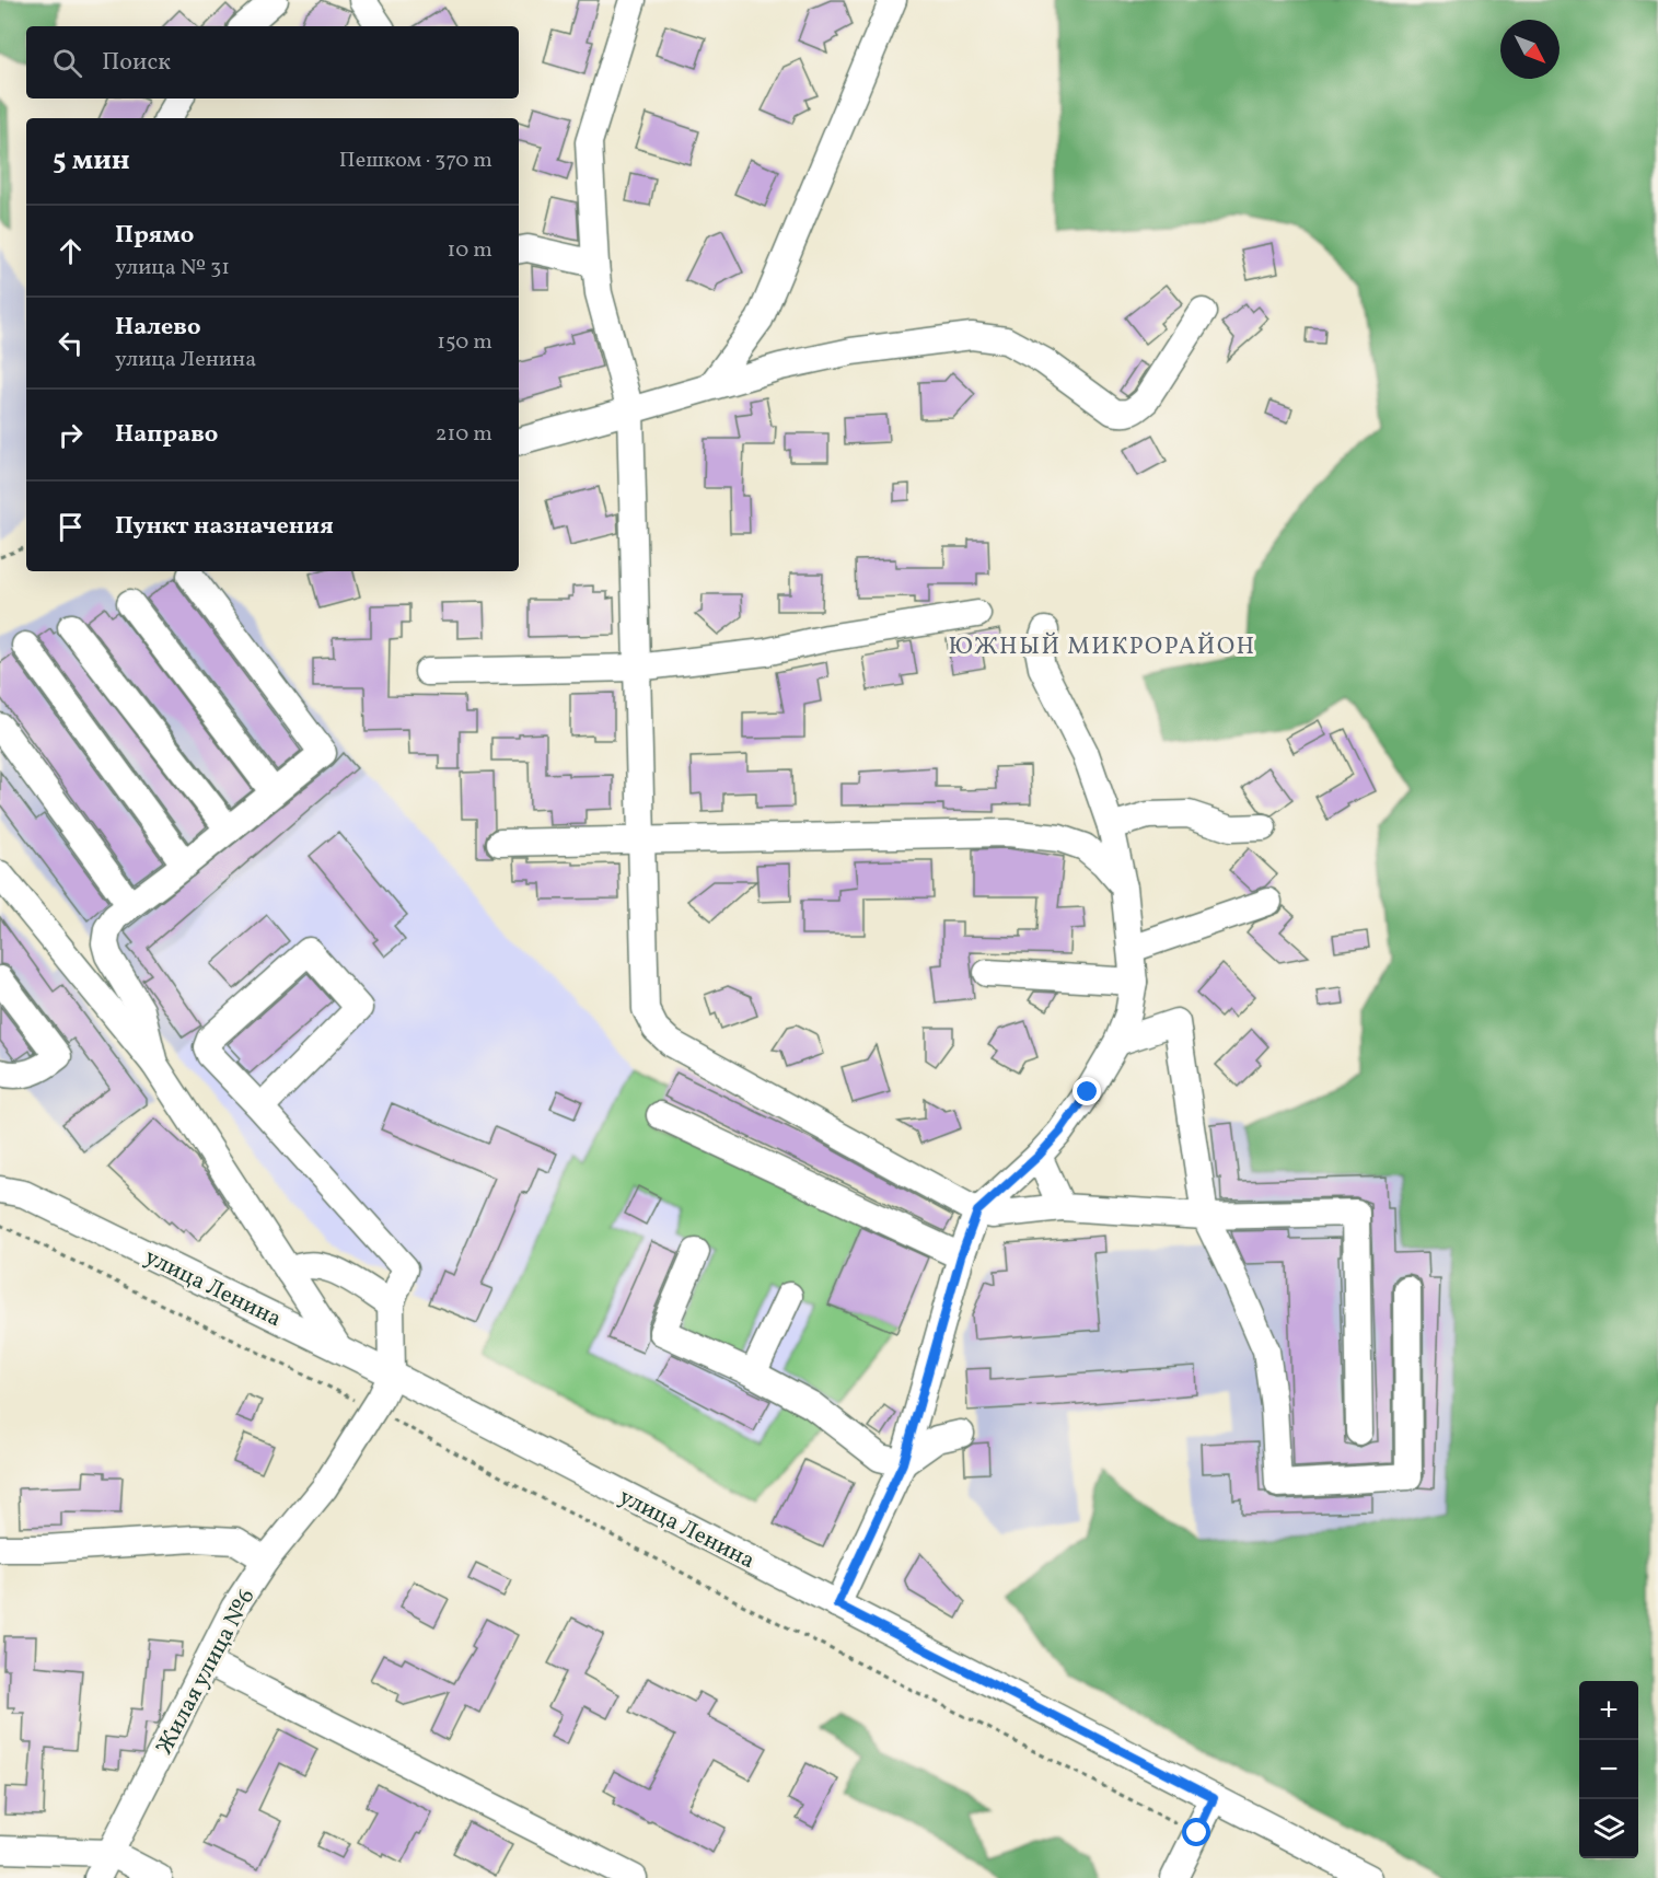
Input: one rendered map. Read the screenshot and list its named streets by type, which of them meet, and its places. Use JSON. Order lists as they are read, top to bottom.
{
  "streets": {
    "street": ["улица Ленина", "Жилая улица №6"]
  },
  "crossings": [
    ["улица Ленина", "Жилая улица №6"]
  ],
  "districts": ["ЮЖНЫЙ МИКРОРАЙОН"],
  "north": "bottom right",
  "page": {
    "search": "Поиск",
    "heading": ["5 мин", "Пешком · 370 m"],
    "list": [
      ["Прямо", "улица № 31", "10 m"],
      ["Налево", "улица Ленина", "150 m"],
      ["Направо", "210 m"],
      "Пункт назначения"
    ],
    "map_buttons": ["+", "−"]
  }
}
